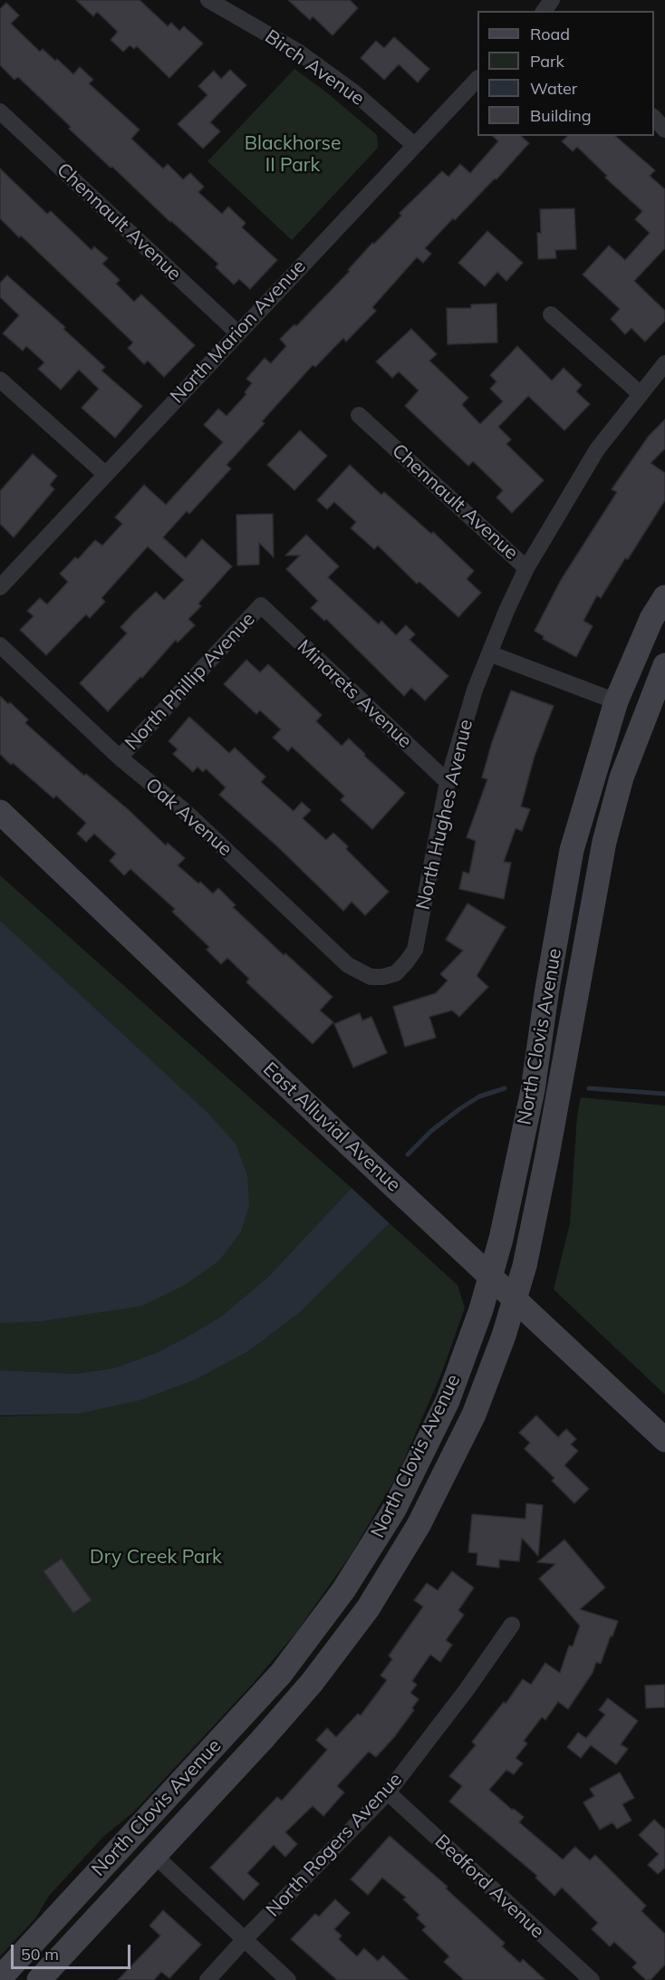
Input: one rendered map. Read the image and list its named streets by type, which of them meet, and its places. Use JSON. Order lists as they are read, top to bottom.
{
  "streets": {
    "main road": ["North Clovis Avenue", "East Alluvial Avenue"],
    "street": [
      "Birch Avenue",
      "Chennault Avenue",
      "North Marion Avenue",
      "North Phillip Avenue",
      "Minarets Avenue",
      "North Hughes Avenue",
      "Oak Avenue",
      "North Rogers Avenue",
      "Bedford Avenue"
    ]
  },
  "crossings": [
    ["Birch Avenue", "North Marion Avenue"],
    ["Chennault Avenue", "North Marion Avenue"],
    ["Chennault Avenue", "North Hughes Avenue"],
    ["North Phillip Avenue", "Minarets Avenue"],
    ["North Phillip Avenue", "Oak Avenue"],
    ["Minarets Avenue", "North Hughes Avenue"],
    ["North Hughes Avenue", "Oak Avenue"],
    ["North Clovis Avenue", "East Alluvial Avenue"],
    ["North Rogers Avenue", "Bedford Avenue"]
  ],
  "parks": ["Blackhorse II Park", "Dry Creek Park"],
  "legend": [
    "Road",
    "Park",
    "Water",
    "Building"
  ],
  "scale_bar": "50 m"
}
